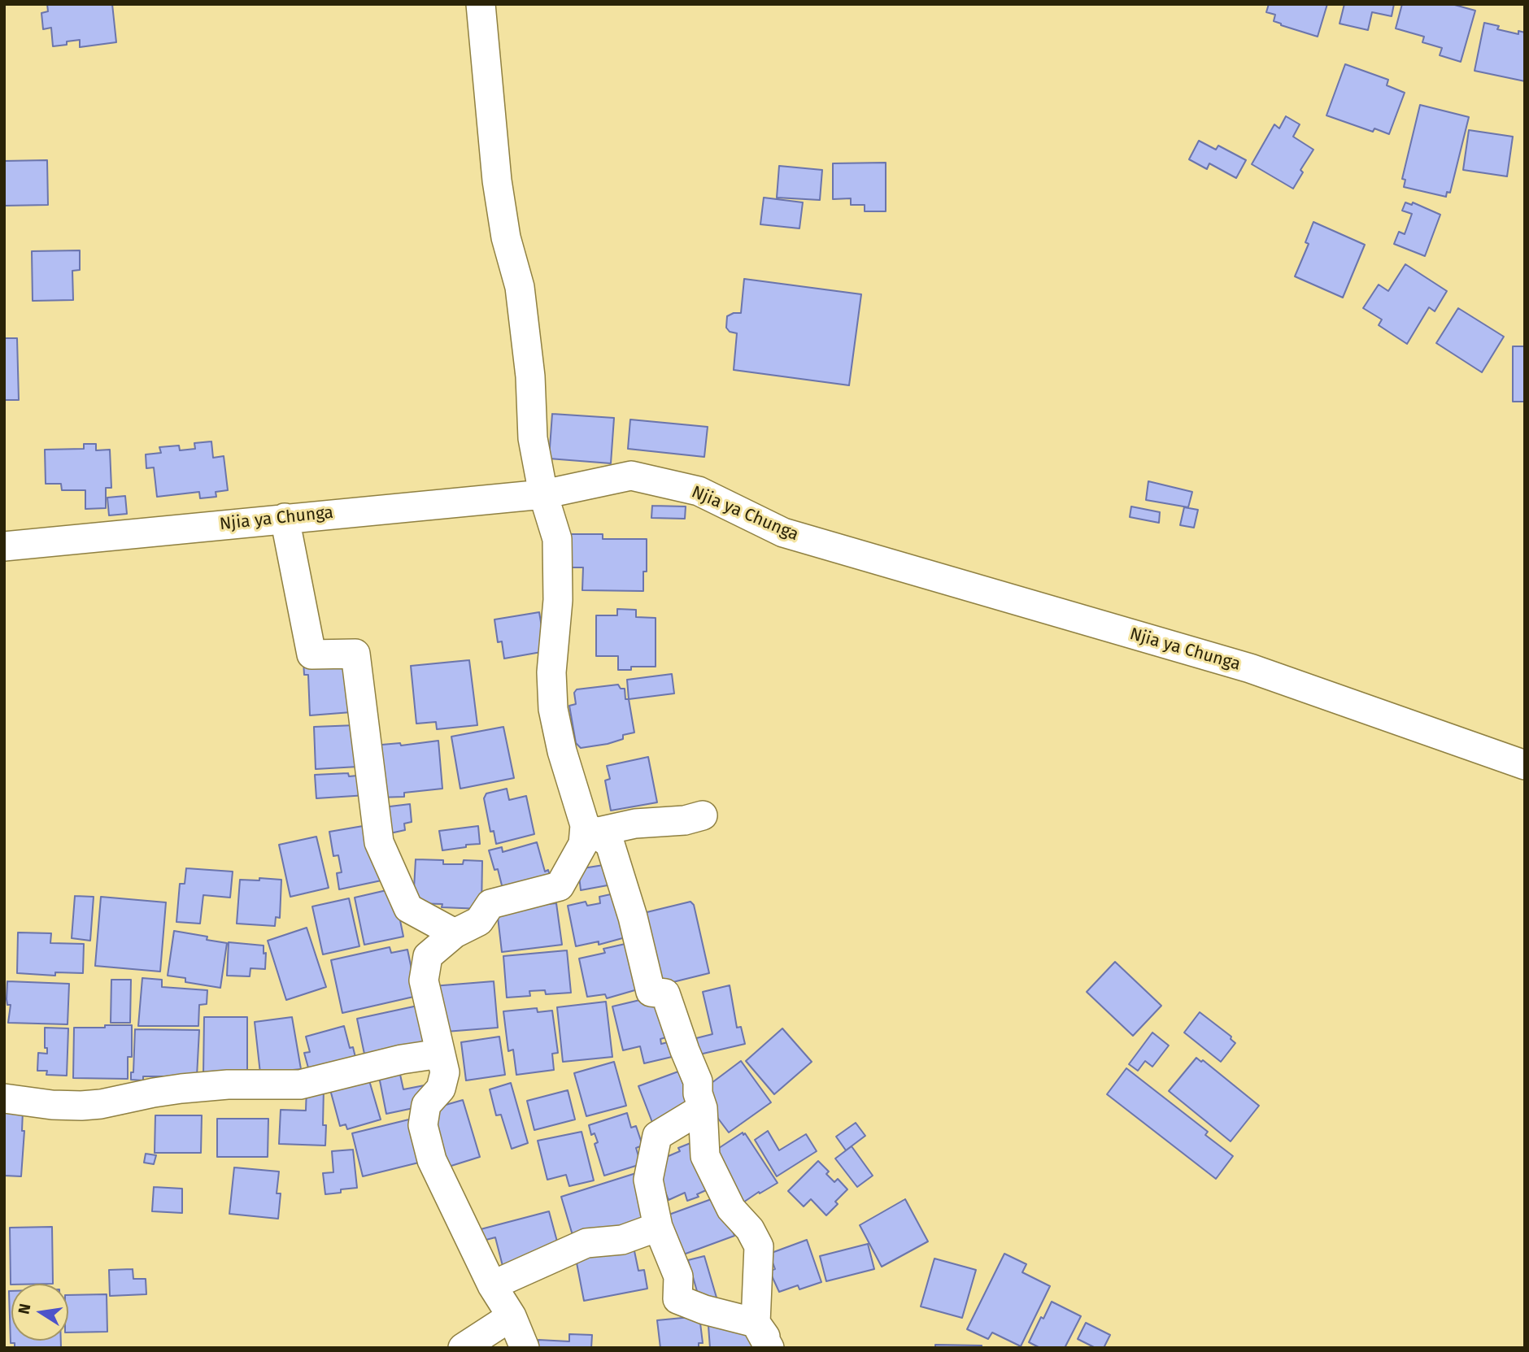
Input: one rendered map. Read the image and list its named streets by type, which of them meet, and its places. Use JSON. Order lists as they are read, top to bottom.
{
  "streets": {
    "street": ["Njia ya Chunga"]
  },
  "north": "left"
}
